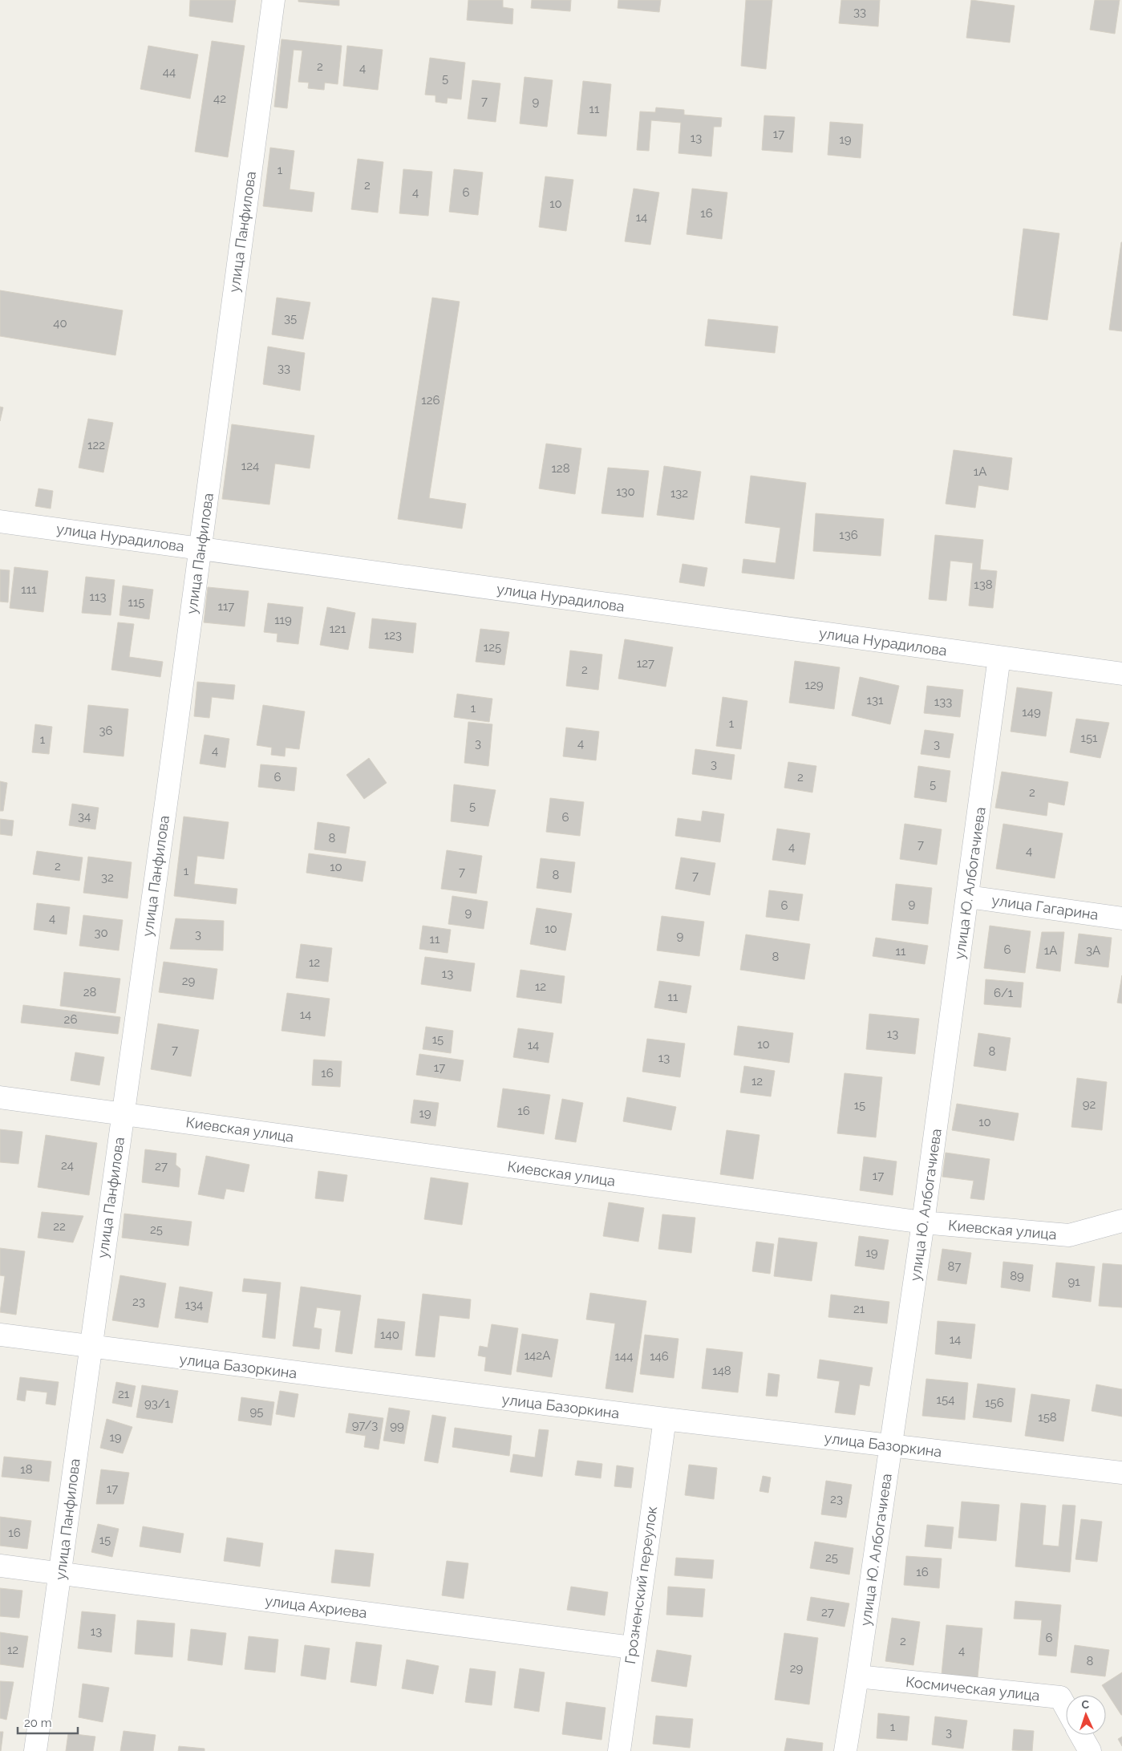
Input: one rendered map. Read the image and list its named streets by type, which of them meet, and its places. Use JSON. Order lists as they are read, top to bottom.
{
  "streets": {
    "street": [
      "улица Панфилова",
      "улица Нурадилова",
      "улица Ю. Албогачиева",
      "улица Гагарина",
      "Киевская улица",
      "улица Базоркина",
      "Грозненский переулок",
      "улица Ахриева",
      "Космическая улица"
    ]
  },
  "crossings": [
    ["улица Панфилова", "улица Нурадилова"],
    ["улица Панфилова", "Киевская улица"],
    ["улица Панфилова", "улица Базоркина"],
    ["улица Панфилова", "улица Ахриева"],
    ["улица Нурадилова", "улица Ю. Албогачиева"],
    ["улица Ю. Албогачиева", "улица Гагарина"],
    ["улица Ю. Албогачиева", "Киевская улица"],
    ["улица Ю. Албогачиева", "улица Базоркина"],
    ["улица Ю. Албогачиева", "Космическая улица"],
    ["улица Базоркина", "Грозненский переулок"],
    ["Грозненский переулок", "улица Ахриева"]
  ],
  "house_numbers": [
    "33",
    "2",
    "4",
    "44",
    "5",
    "42",
    "7",
    "9",
    "11",
    "17",
    "13",
    "19",
    "1",
    "2",
    "4",
    "6",
    "10",
    "16",
    "14",
    "35",
    "40",
    "33",
    "126",
    "122",
    "124",
    "128",
    "1А",
    "130",
    "132",
    "136",
    "138",
    "111",
    "113",
    "115",
    "117",
    "119",
    "121",
    "123",
    "125",
    "127",
    "2",
    "129",
    "131",
    "133",
    "1",
    "149",
    "1",
    "36",
    "151",
    "1",
    "3",
    "4",
    "3",
    "4",
    "3",
    "6",
    "2",
    "5",
    "2",
    "5",
    "34",
    "6",
    "8",
    "7",
    "4",
    "4",
    "2",
    "10",
    "1",
    "7",
    "8",
    "7",
    "32",
    "9",
    "6",
    "9",
    "4",
    "10",
    "30",
    "3",
    "9",
    "11",
    "6",
    "1А",
    "3А",
    "11",
    "8",
    "12",
    "13",
    "29",
    "12",
    "28",
    "6/1",
    "11",
    "14",
    "26",
    "13",
    "15",
    "10",
    "14",
    "7",
    "8",
    "13",
    "17",
    "16",
    "12",
    "92",
    "15",
    "16",
    "19",
    "10",
    "24",
    "27",
    "17",
    "22",
    "25",
    "19",
    "87",
    "89",
    "91",
    "23",
    "134",
    "21",
    "140",
    "14",
    "142А",
    "144",
    "146",
    "148",
    "21",
    "154",
    "156",
    "93/1",
    "95",
    "158",
    "97/3",
    "99",
    "19",
    "18",
    "17",
    "23",
    "16",
    "15",
    "25",
    "16",
    "27",
    "13",
    "6",
    "2",
    "12",
    "4",
    "8",
    "29",
    "1",
    "3"
  ],
  "scale_bar": "20 m",
  "north": "top"
}
